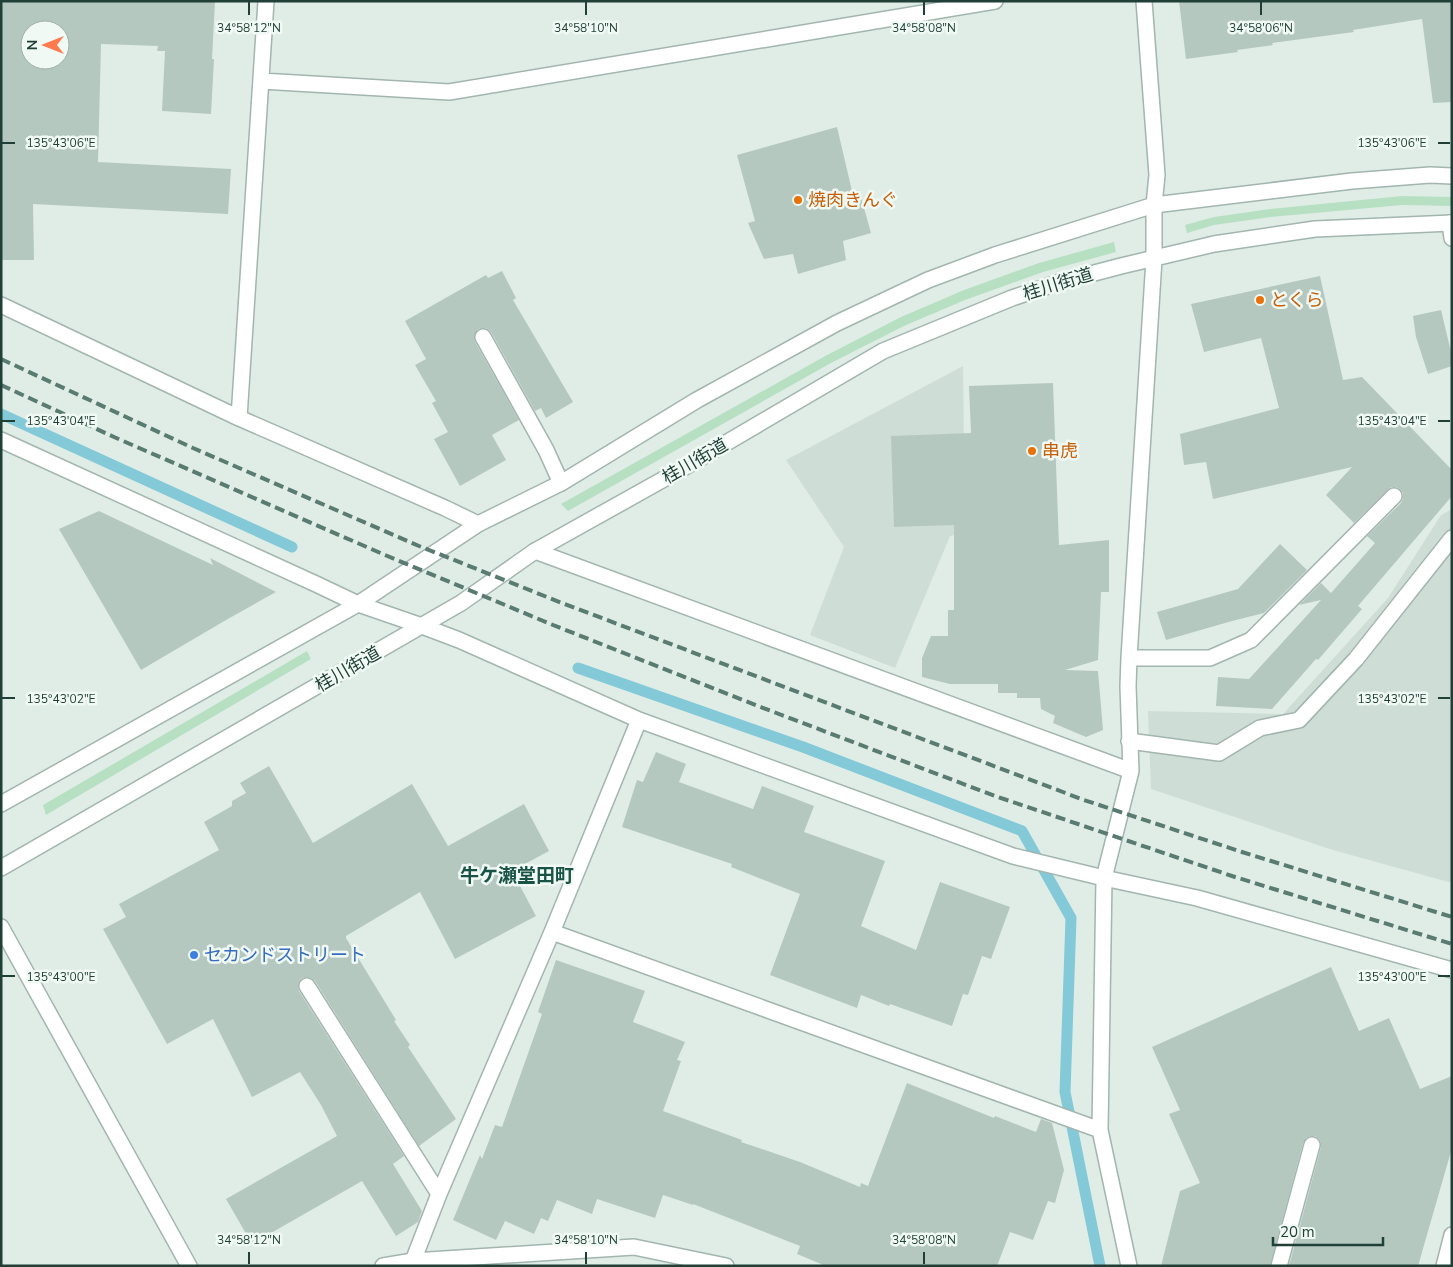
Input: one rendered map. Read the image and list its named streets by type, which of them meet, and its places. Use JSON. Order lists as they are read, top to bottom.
{
  "streets": {
    "street": ["桂川街道"]
  },
  "districts": ["牛ケ瀬堂田町"],
  "places": [
    "焼肉きんぐ",
    "とくら",
    "串虎",
    "セカンドストリート"
  ],
  "scale_bar": "20 m",
  "north": "left",
  "coordinates": [
    "34°58'12\"N",
    "34°58'10\"N",
    "34°58'08\"N",
    "34°58'06\"N",
    "135°43'06\"E",
    "135°43'04\"E",
    "135°43'02\"E",
    "135°43'00\"E"
  ]
}
